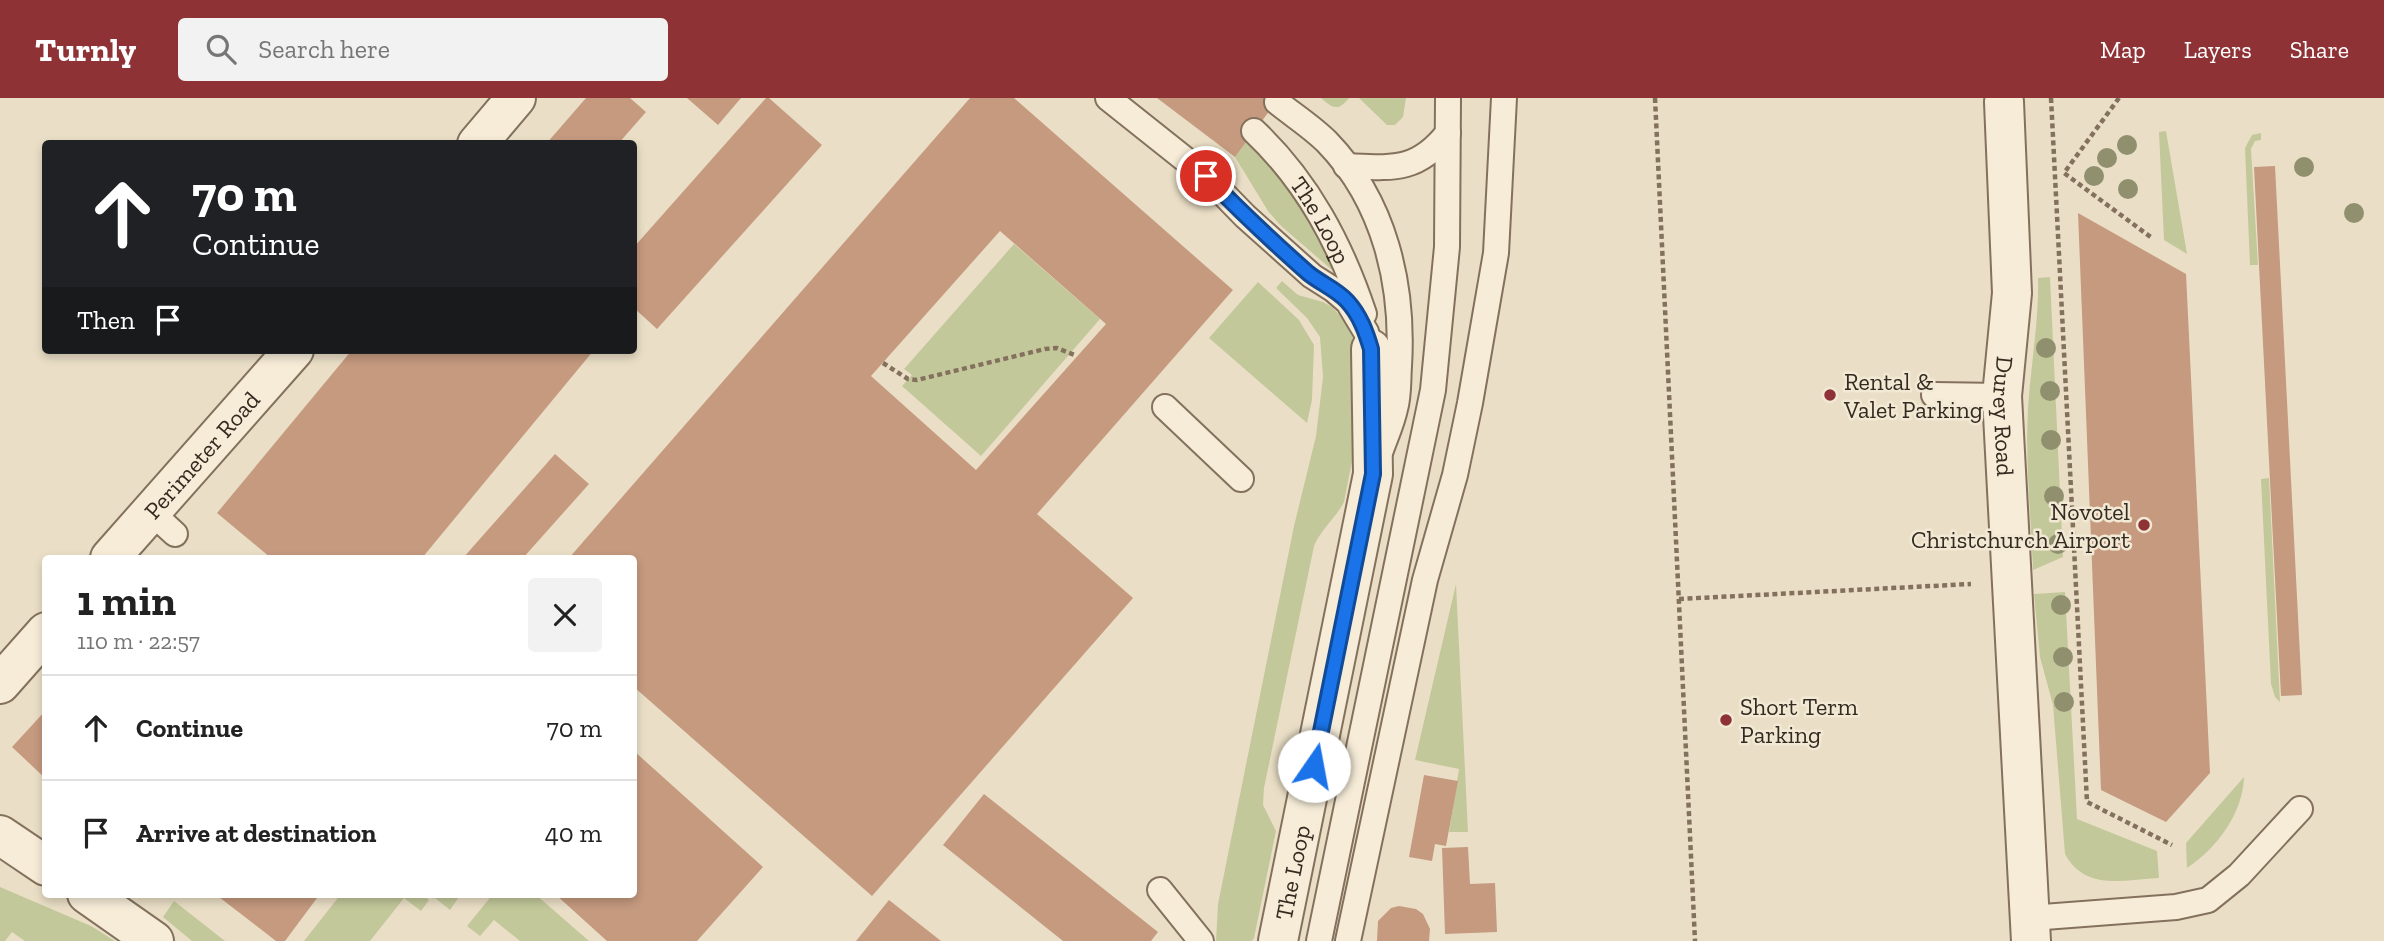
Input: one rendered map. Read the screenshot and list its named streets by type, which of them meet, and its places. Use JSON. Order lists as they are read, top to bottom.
{
  "streets": {
    "street": ["The Loop", "Durey Road", "Perimeter Road"]
  },
  "places": ["Rental & Valet Parking", "Novotel Christchurch Airport", "Short Term Parking"],
  "page": {
    "header": "Turnly",
    "search": "Search here",
    "nav": ["Map", "Layers", "Share"],
    "turn": ["70 m", "Continue"],
    "then": "Then",
    "heading": ["1 min", "110 m · 22:57"],
    "list": [
      {
        "name": "Continue",
        "value": "70 m"
      },
      {
        "name": "Arrive at destination",
        "value": "40 m"
      }
    ]
  }
}
